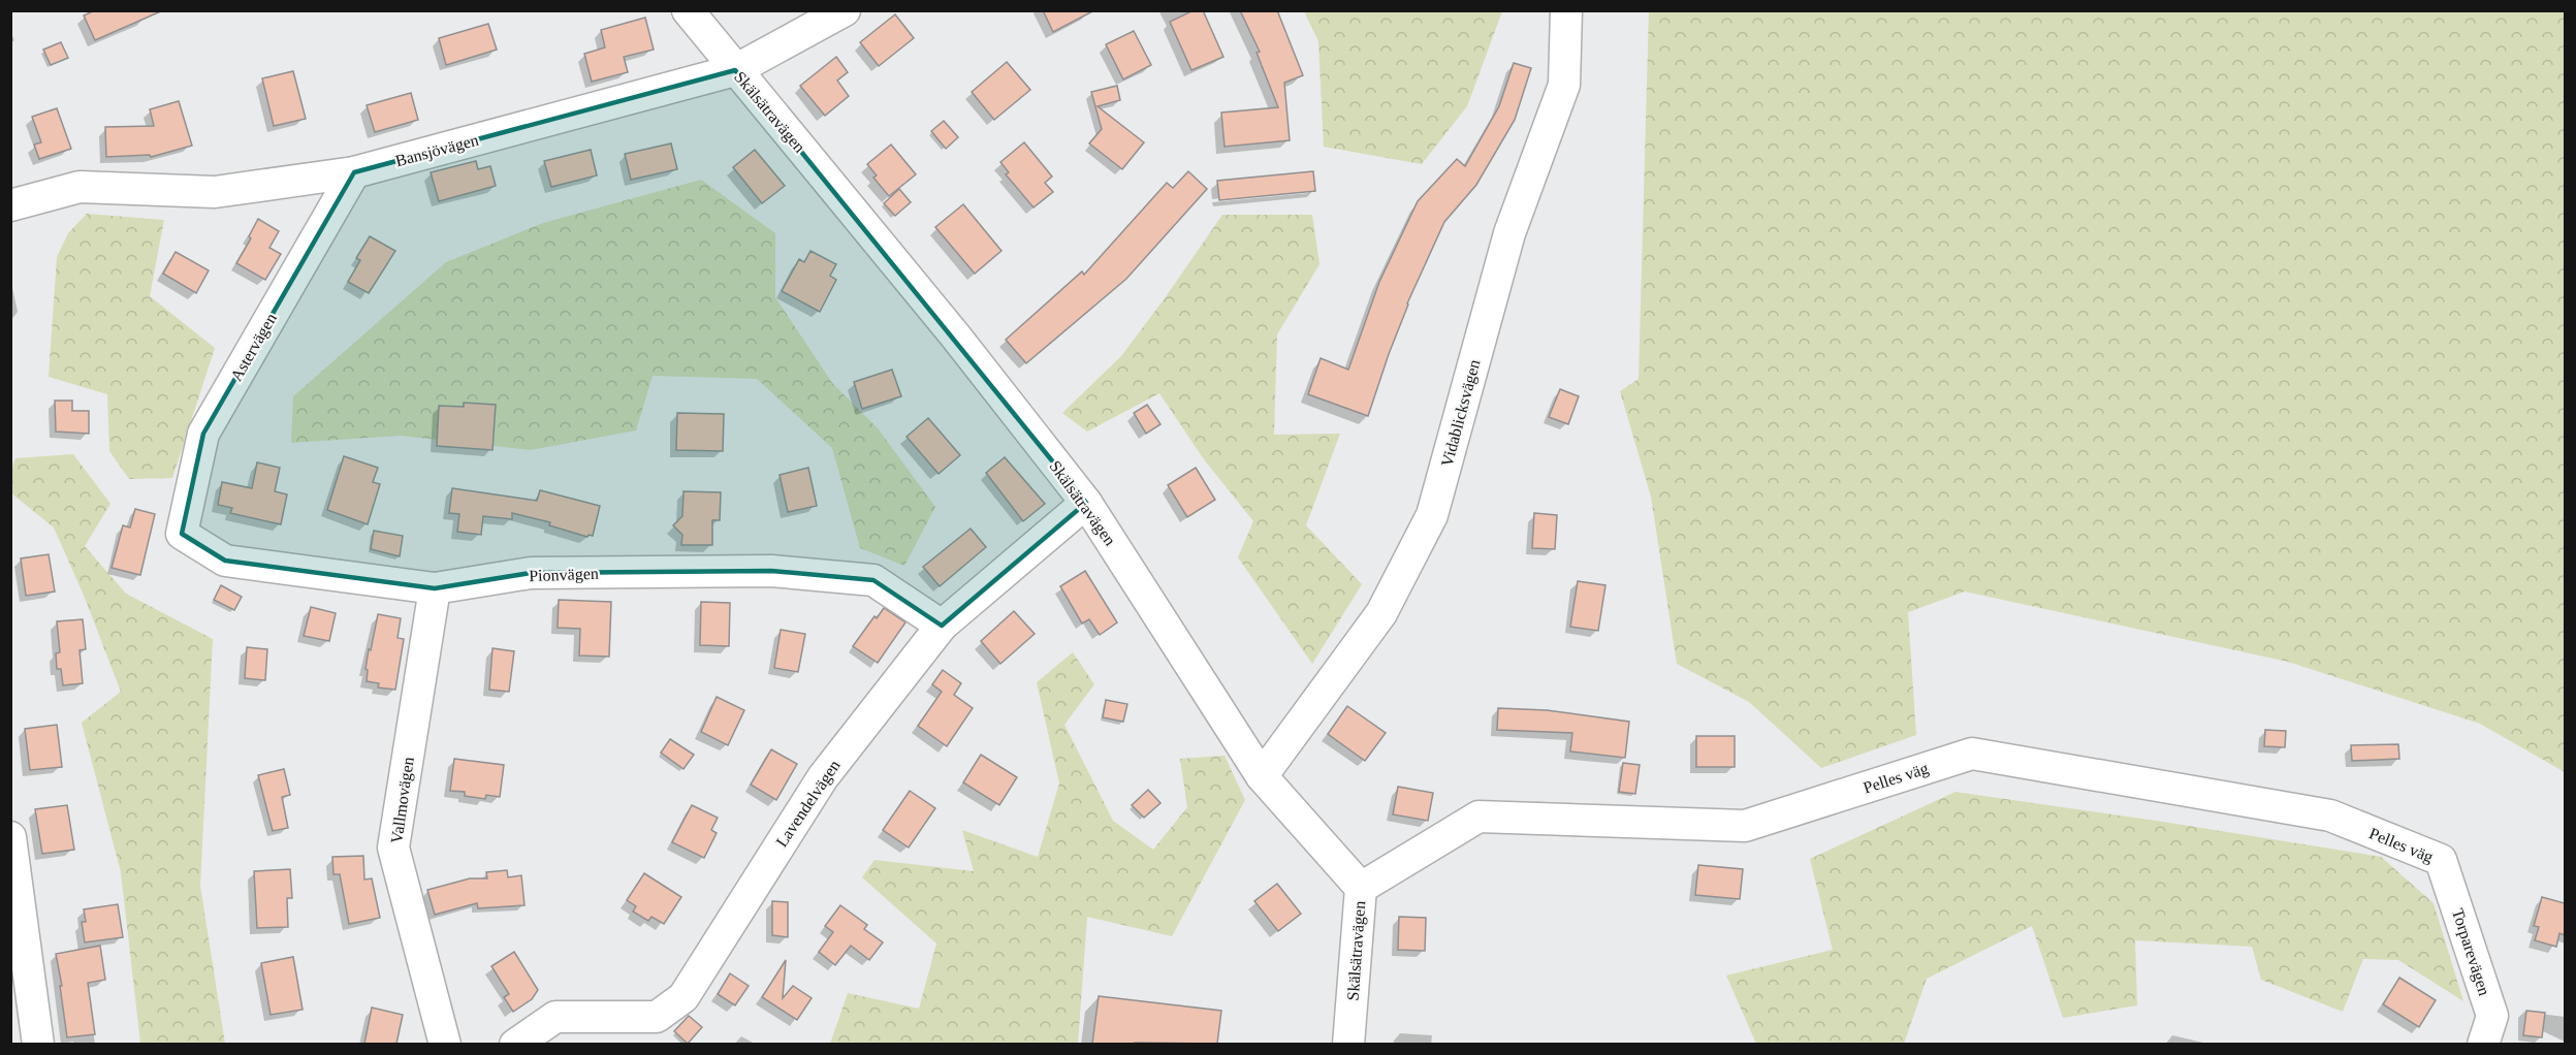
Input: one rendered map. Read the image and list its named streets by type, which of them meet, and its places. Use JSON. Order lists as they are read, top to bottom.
{
  "streets": {
    "street": [
      "Skälsätravägen",
      "Bansjövägen",
      "Astervägen",
      "Vidablicksvägen",
      "Pionvägen",
      "Pelles väg",
      "Vallmovägen",
      "Lavendelvägen",
      "Torparevägen"
    ]
  },
  "crossings": [
    ["Skälsätravägen", "Bansjövägen"],
    ["Skälsätravägen", "Vidablicksvägen"],
    ["Skälsätravägen", "Pelles väg"],
    ["Skälsätravägen", "Lavendelvägen"],
    ["Bansjövägen", "Astervägen"],
    ["Astervägen", "Pionvägen"],
    ["Pionvägen", "Vallmovägen"],
    ["Pionvägen", "Lavendelvägen"],
    ["Pelles väg", "Torparevägen"]
  ]
}
